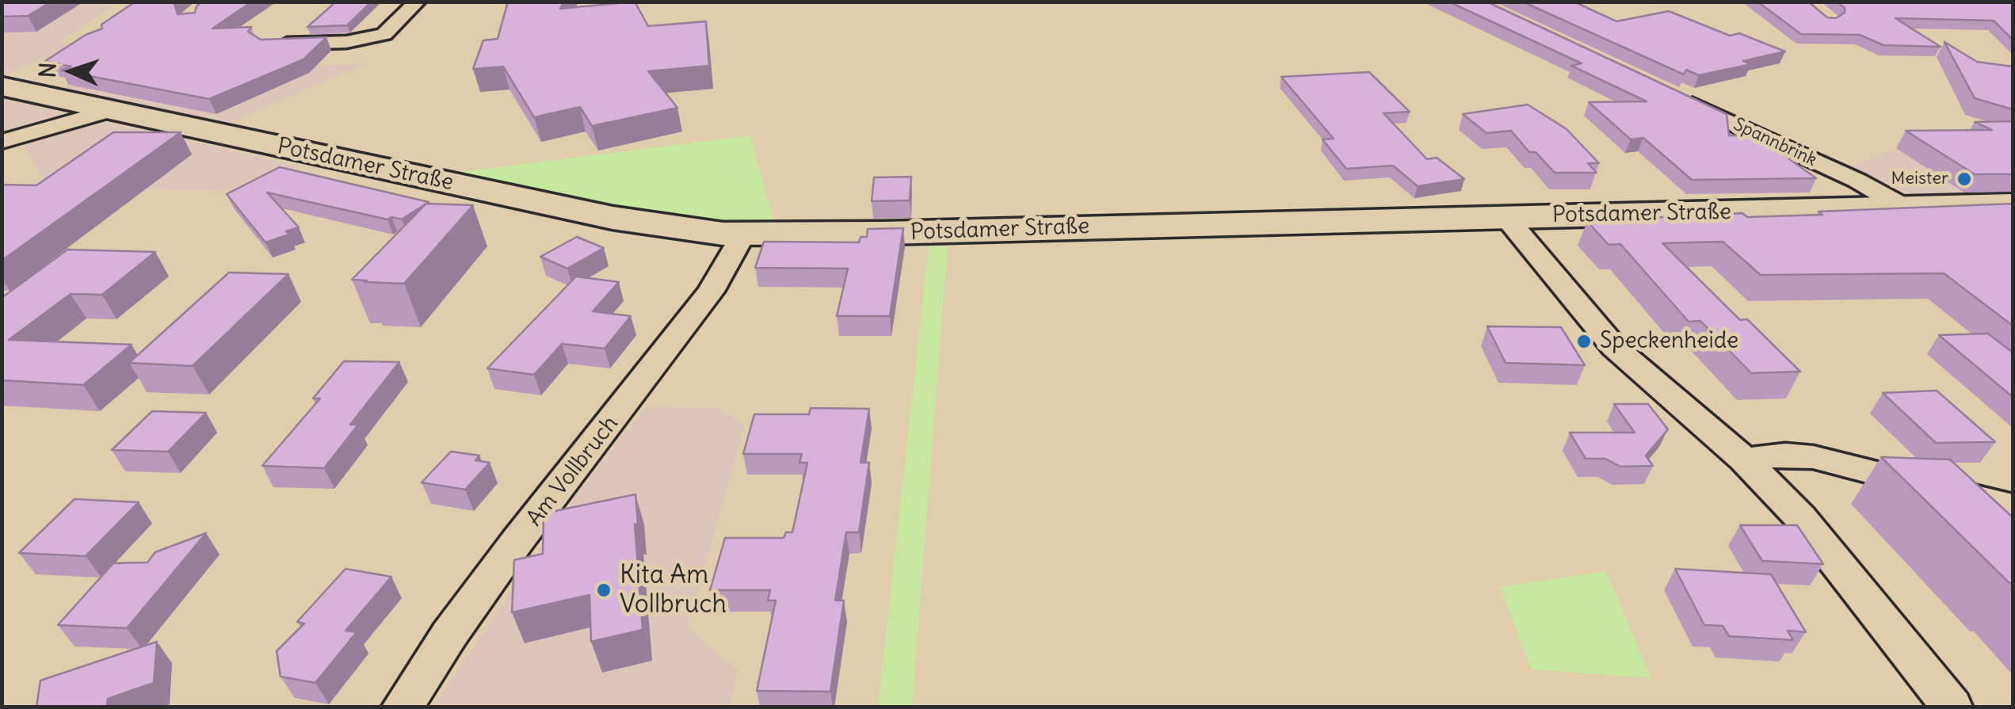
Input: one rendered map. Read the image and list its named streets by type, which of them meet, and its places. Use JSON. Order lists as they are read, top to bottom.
{
  "streets": {
    "street": ["Spannbrink", "Potsdamer Straße", "Am Vollbruch"]
  },
  "crossings": [
    ["Spannbrink", "Potsdamer Straße"],
    ["Potsdamer Straße", "Am Vollbruch"]
  ],
  "places": ["Meister", "Speckenheide", "Kita Am Vollbruch"],
  "north": "left"
}
